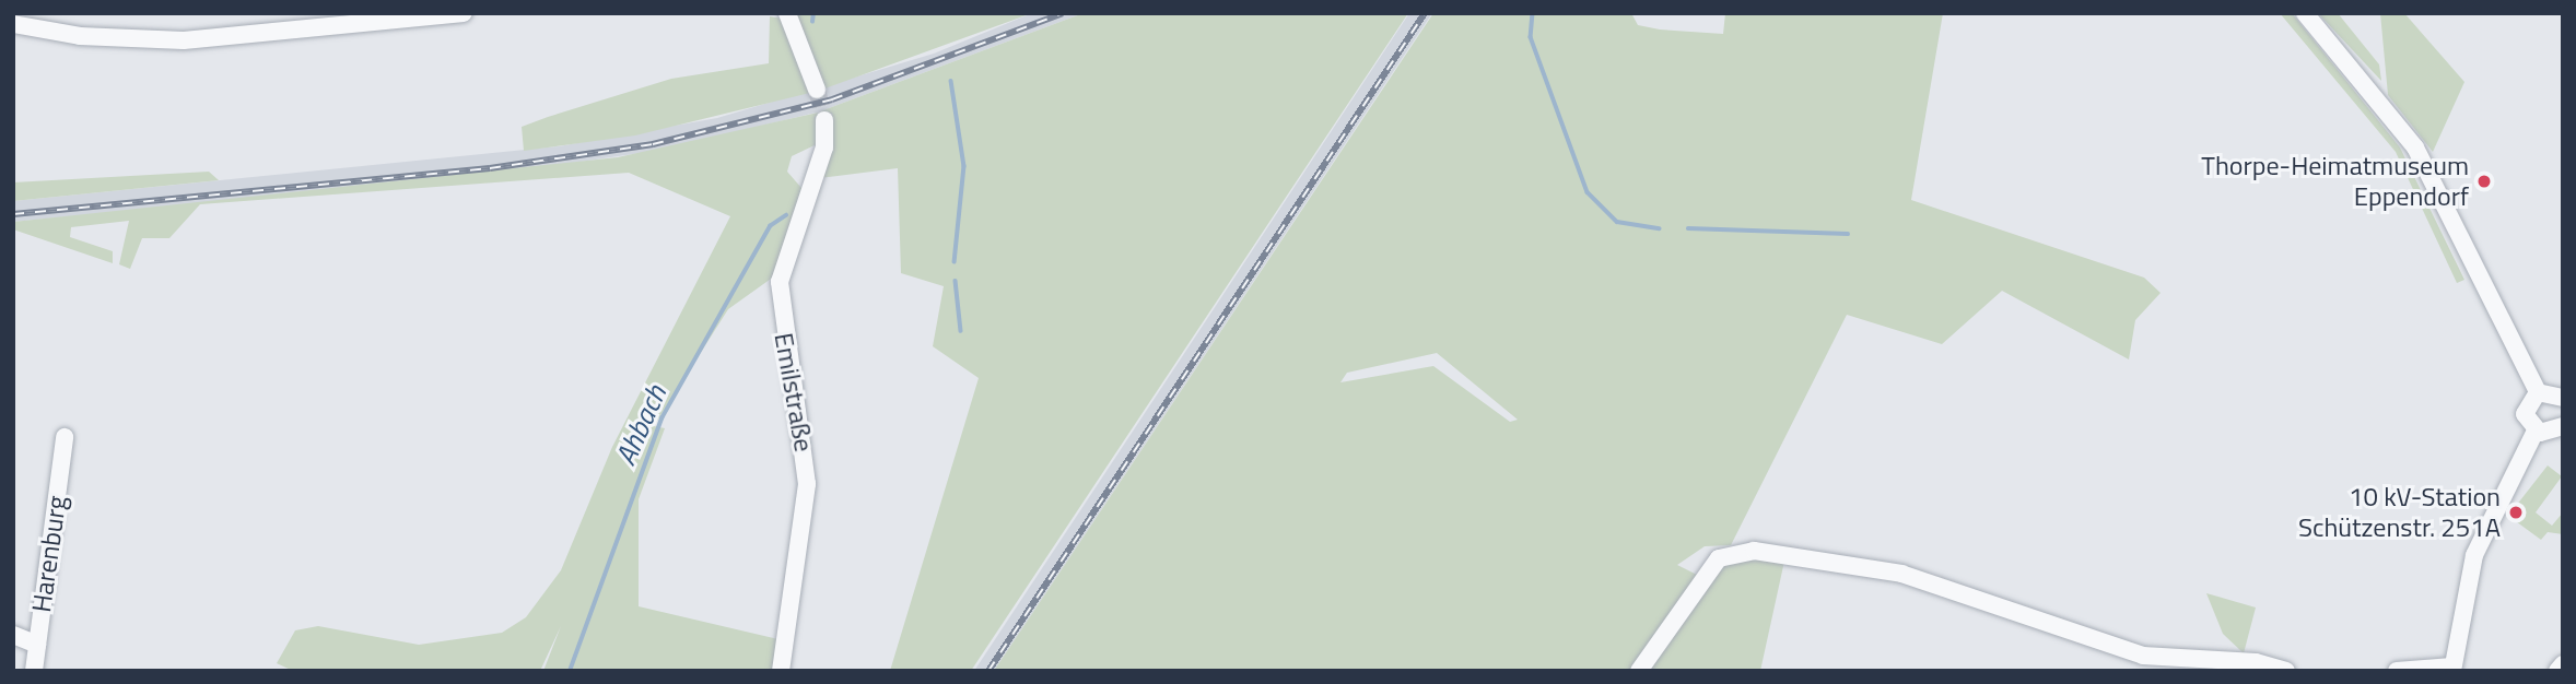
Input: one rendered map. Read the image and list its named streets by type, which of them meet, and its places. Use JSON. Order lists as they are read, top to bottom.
{
  "streets": {
    "street": ["Emilstraße", "Harenburg"]
  },
  "water": ["Ahbach"],
  "places": ["Thorpe-Heimatmuseum Eppendorf", "10 kV-Station Schützenstr. 251A"]
}
